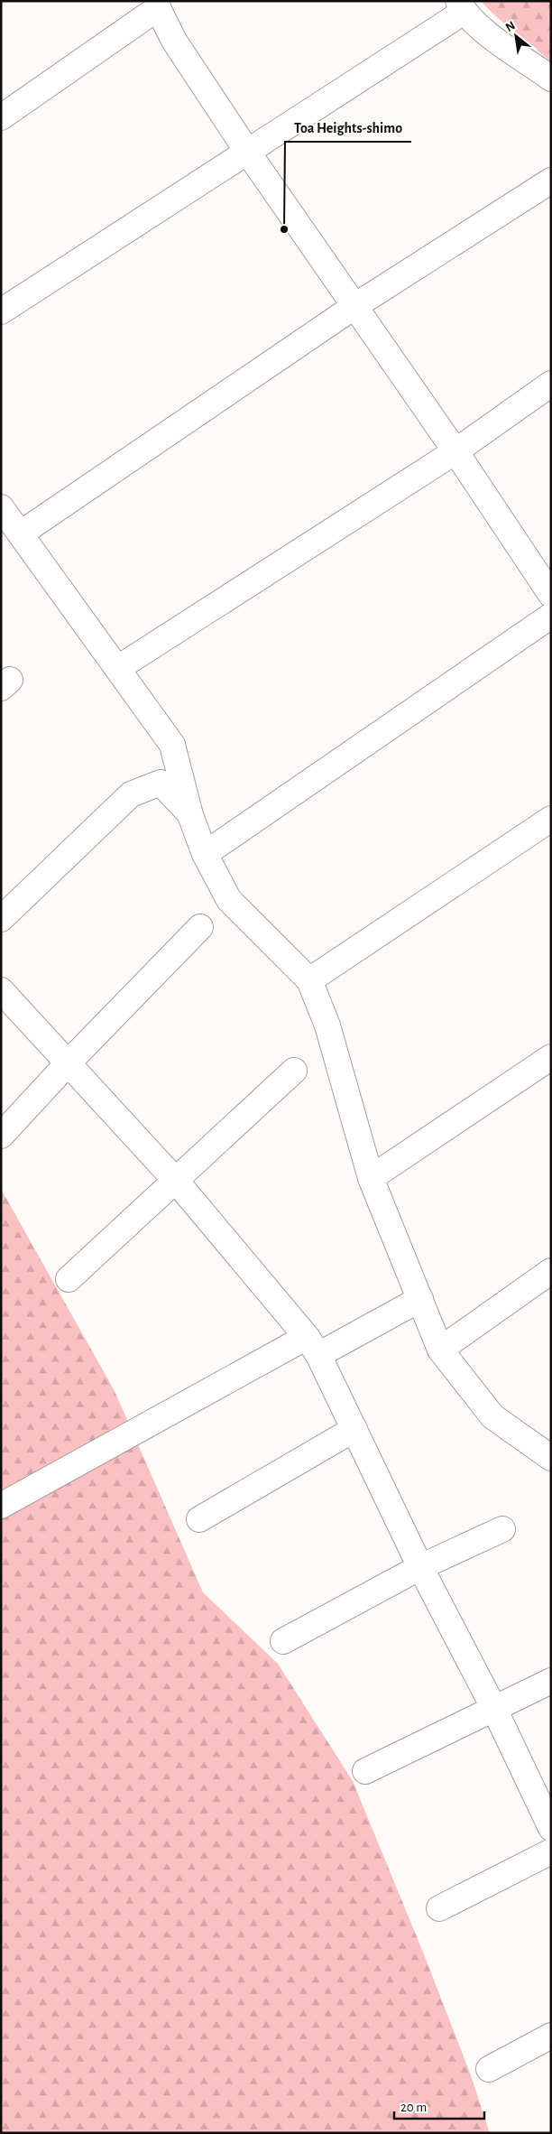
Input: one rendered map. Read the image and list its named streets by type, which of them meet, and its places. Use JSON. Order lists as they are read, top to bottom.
{
  "places": ["Toa Heights-shimo"],
  "scale_bar": "20 m",
  "north": "top left"
}
